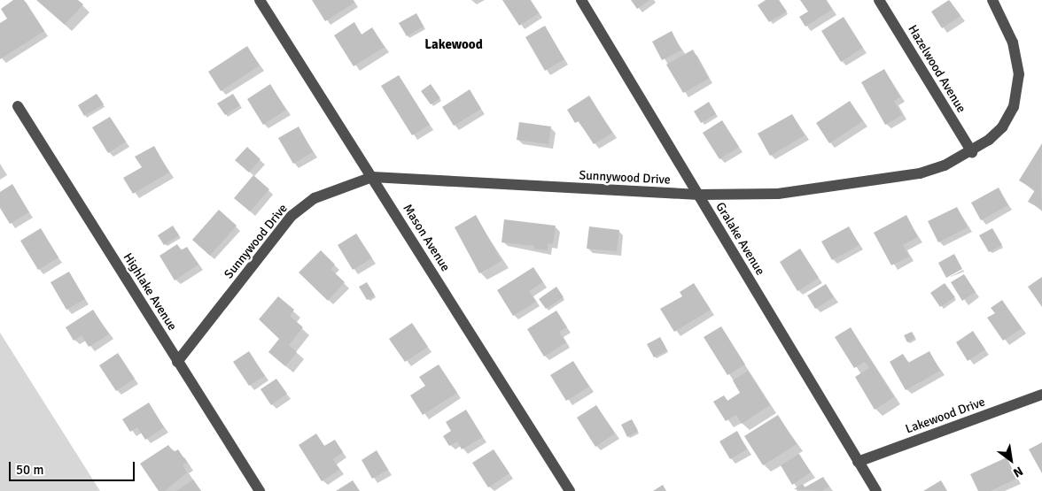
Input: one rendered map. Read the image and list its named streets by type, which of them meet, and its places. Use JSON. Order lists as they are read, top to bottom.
{
  "streets": {
    "street": [
      "Hazelwood Avenue",
      "Sunnywood Drive",
      "Mason Avenue",
      "Gralake Avenue",
      "Highlake Avenue",
      "Lakewood Drive"
    ]
  },
  "crossings": [
    ["Hazelwood Avenue", "Sunnywood Drive"],
    ["Sunnywood Drive", "Mason Avenue"],
    ["Sunnywood Drive", "Gralake Avenue"],
    ["Sunnywood Drive", "Highlake Avenue"],
    ["Gralake Avenue", "Lakewood Drive"]
  ],
  "districts": ["Lakewood"],
  "scale_bar": "50 m",
  "north": "bottom right"
}
